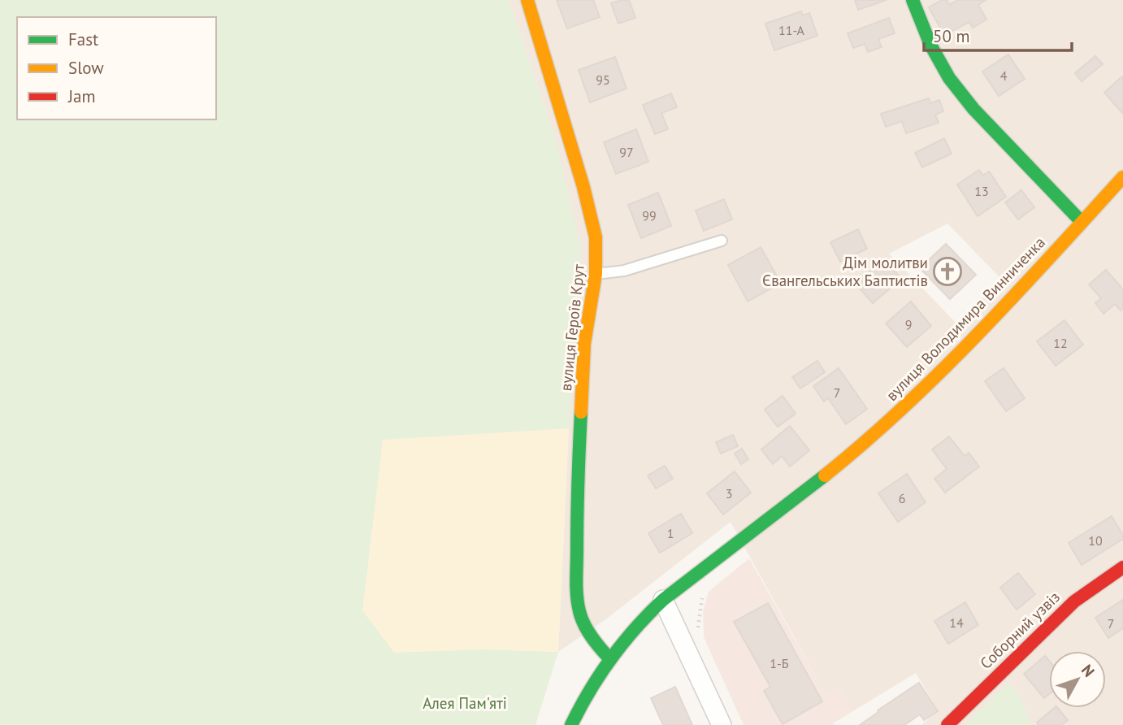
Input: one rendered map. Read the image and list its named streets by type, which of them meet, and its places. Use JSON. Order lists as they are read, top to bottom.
{
  "streets": {
    "street": ["вулиця Володимира Винниченка", "вулиця Героїв Крут", "Соборний узвіз"]
  },
  "crossings": [
    ["вулиця Володимира Винниченка", "вулиця Героїв Крут"]
  ],
  "parks": ["Алея Пам'яті"],
  "places": {
    "church": ["Дім молитви Євангельських Баптистів"]
  },
  "house_numbers": [
    "11-А",
    "4",
    "95",
    "97",
    "13",
    "99",
    "9",
    "12",
    "7",
    "3",
    "6",
    "1",
    "10",
    "14",
    "7",
    "1-Б"
  ],
  "legend": ["Fast", "Slow", "Jam"],
  "scale_bar": "50 m",
  "north": "top right"
}
